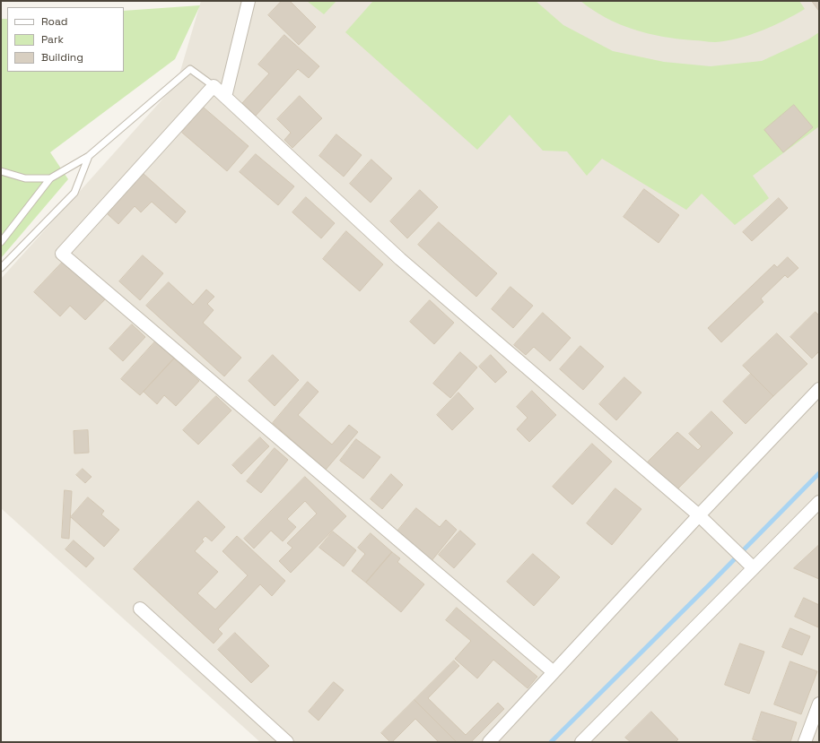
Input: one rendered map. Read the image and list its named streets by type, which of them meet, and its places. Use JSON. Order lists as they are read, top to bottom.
{
  "legend": ["Road", "Park", "Building"]
}
